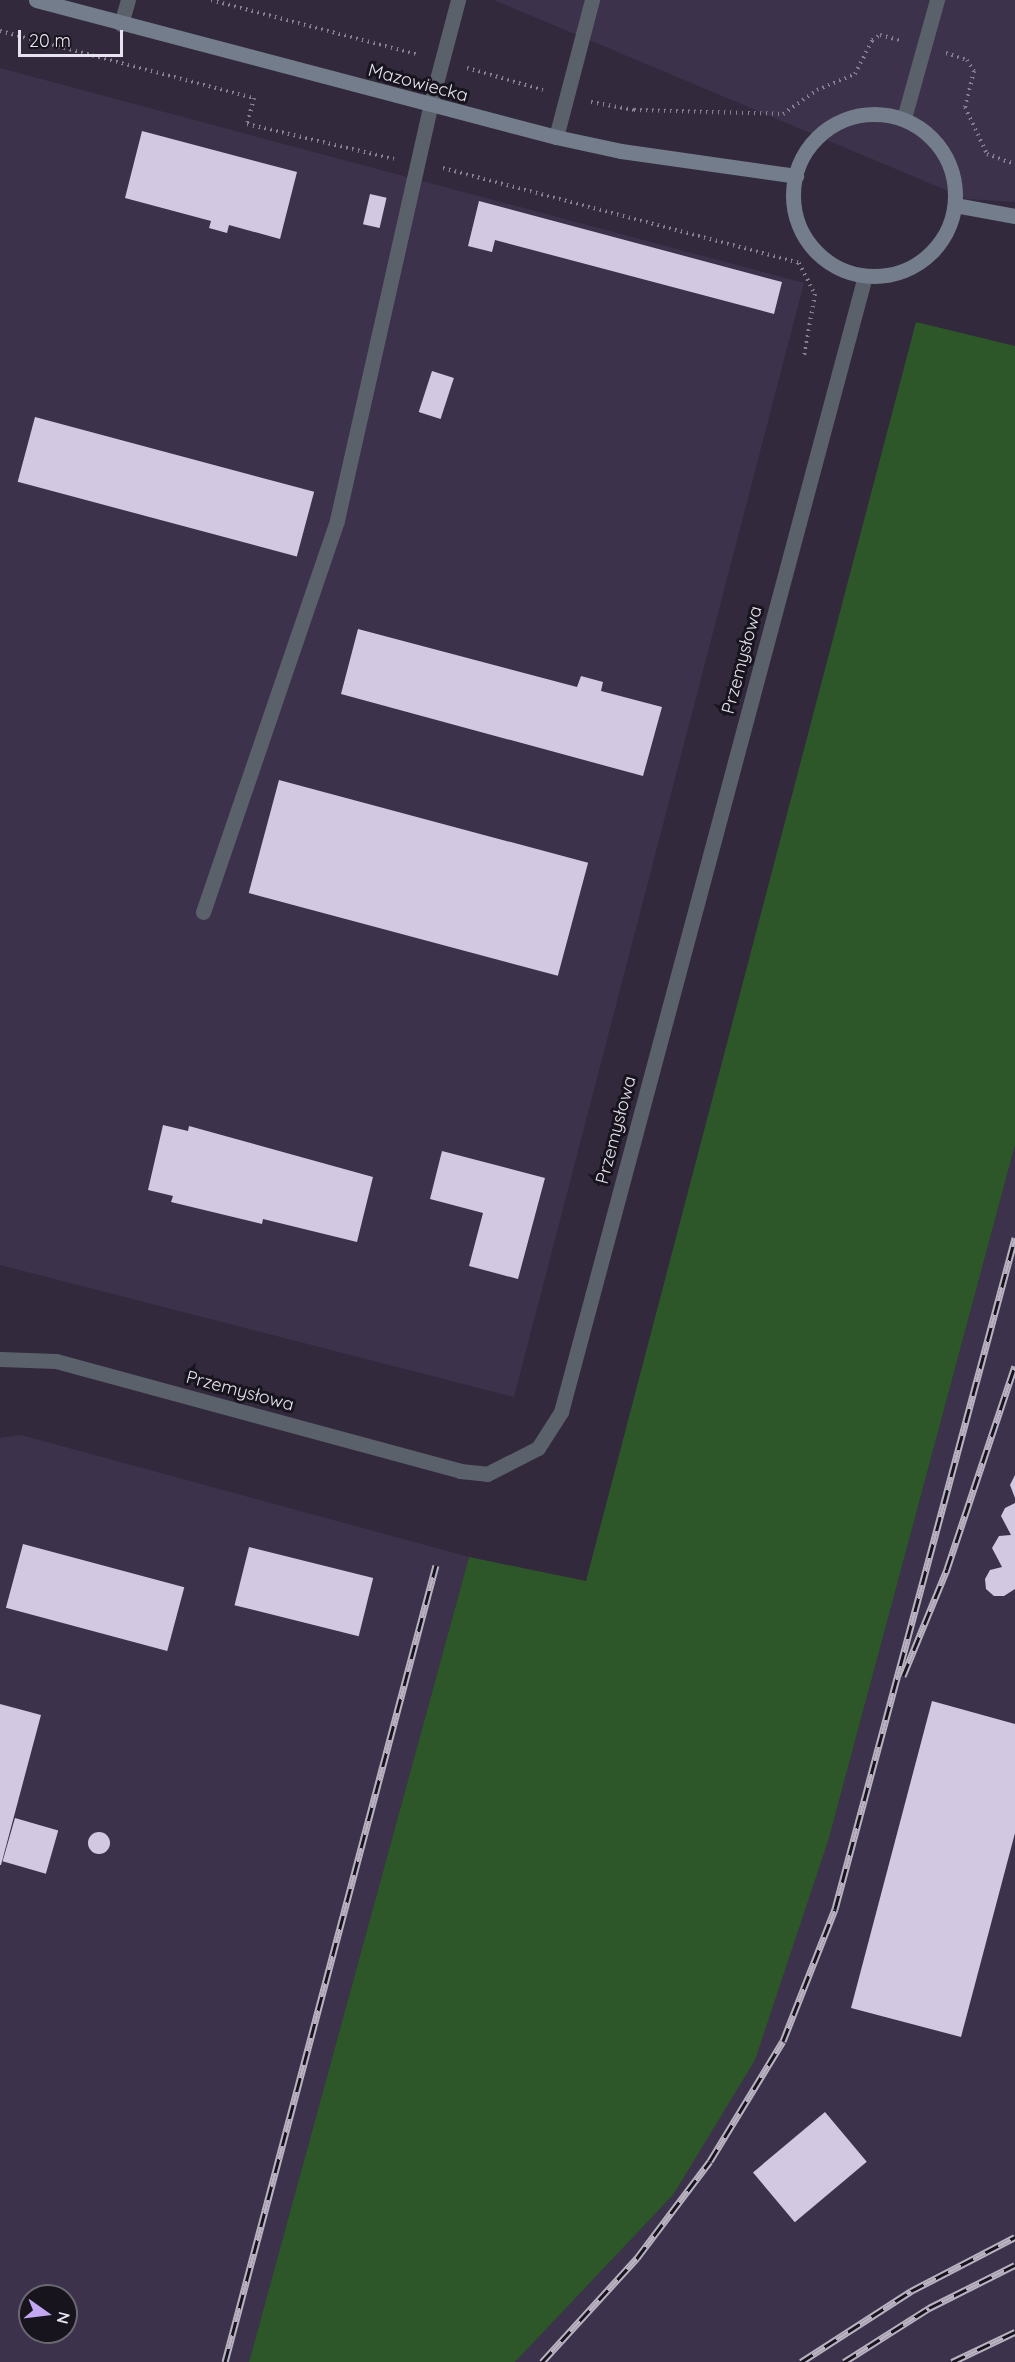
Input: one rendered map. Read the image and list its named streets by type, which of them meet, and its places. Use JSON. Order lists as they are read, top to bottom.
{
  "streets": {
    "street": ["Mazowiecka", "Przemysłowa"]
  },
  "crossings": [
    ["Mazowiecka", "Przemysłowa"]
  ],
  "scale_bar": "20 m",
  "north": "right"
}
